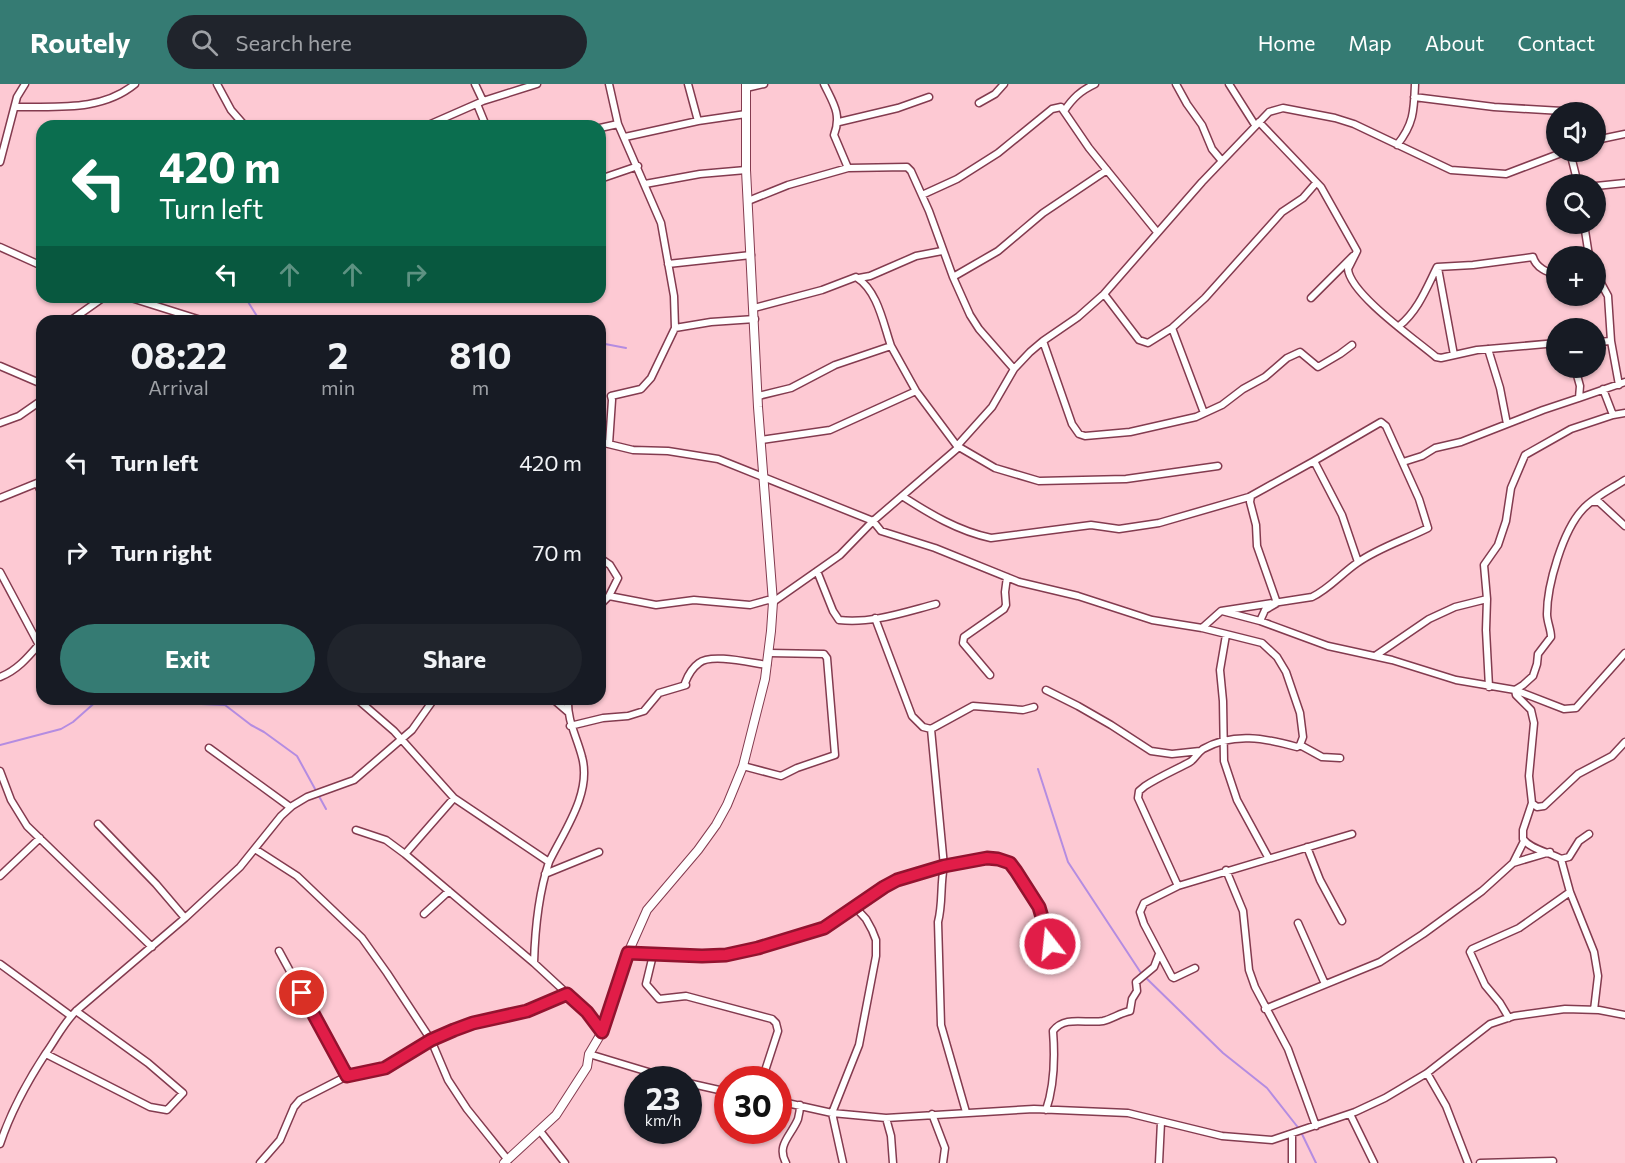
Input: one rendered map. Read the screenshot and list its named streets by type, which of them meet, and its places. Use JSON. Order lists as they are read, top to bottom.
{
  "page": {
    "header": "Routely",
    "search": "Search here",
    "nav": [
      "Home",
      "Map",
      "About",
      "Contact"
    ],
    "map_buttons": ["+", "−"],
    "turn": ["420 m", "Turn left"],
    "eta": [
      "08:22",
      "Arrival",
      "2",
      "min",
      "810",
      "m"
    ],
    "list": [
      {
        "name": "Turn left",
        "value": "420 m"
      },
      {
        "name": "Turn right",
        "value": "70 m"
      }
    ],
    "buttons": ["Exit", "Share"],
    "speed": "23 km/h",
    "limit": "30"
  }
}
